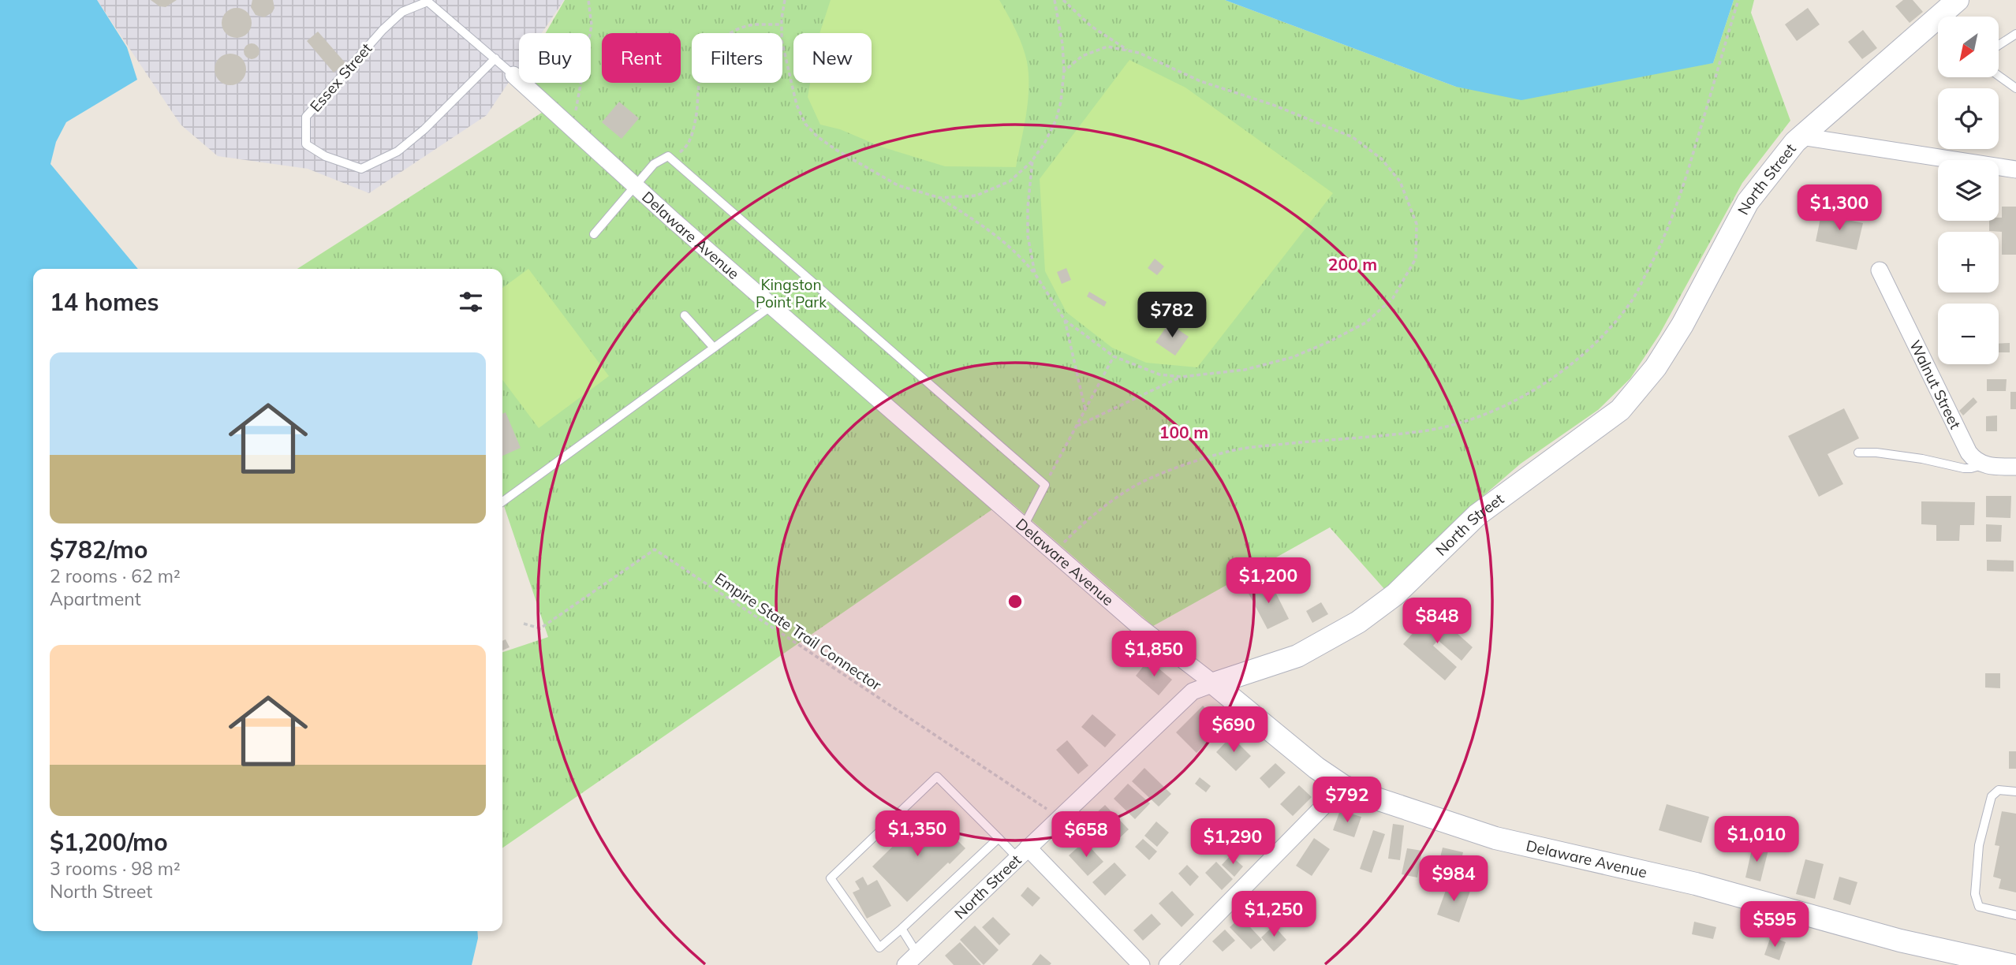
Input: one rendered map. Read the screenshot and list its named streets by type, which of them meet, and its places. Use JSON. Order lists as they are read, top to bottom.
{
  "streets": {
    "street": ["North Street", "Delaware Avenue", "Walnut Street"],
    "lane": ["Essex Street"],
    "path": ["Empire State Trail Connector"]
  },
  "crossings": [
    ["Essex Street", "Delaware Avenue"],
    ["North Street", "Delaware Avenue"],
    ["North Street", "Empire State Trail Connector"]
  ],
  "parks": ["Kingston Point Park"],
  "north": "bottom left",
  "page": {
    "map_buttons": ["+", "−"],
    "chip": [
      "Buy",
      "Rent",
      "Filters",
      "New"
    ],
    "price": [
      "$1,300",
      "$782",
      "$1,200",
      "$848",
      "$1,850",
      "$690",
      "$792",
      "$1,350",
      "$658",
      "$1,010",
      "$1,290",
      "$984",
      "$1,250",
      "$595"
    ],
    "heading": "14 homes",
    "list": [
      {
        "name": "$782/mo",
        "note": "2 rooms · 62 m² · Apartment"
      },
      {
        "name": "$1,200/mo",
        "note": "3 rooms · 98 m² · North Street"
      }
    ]
  },
  "rings": ["200 m", "100 m"]
}
